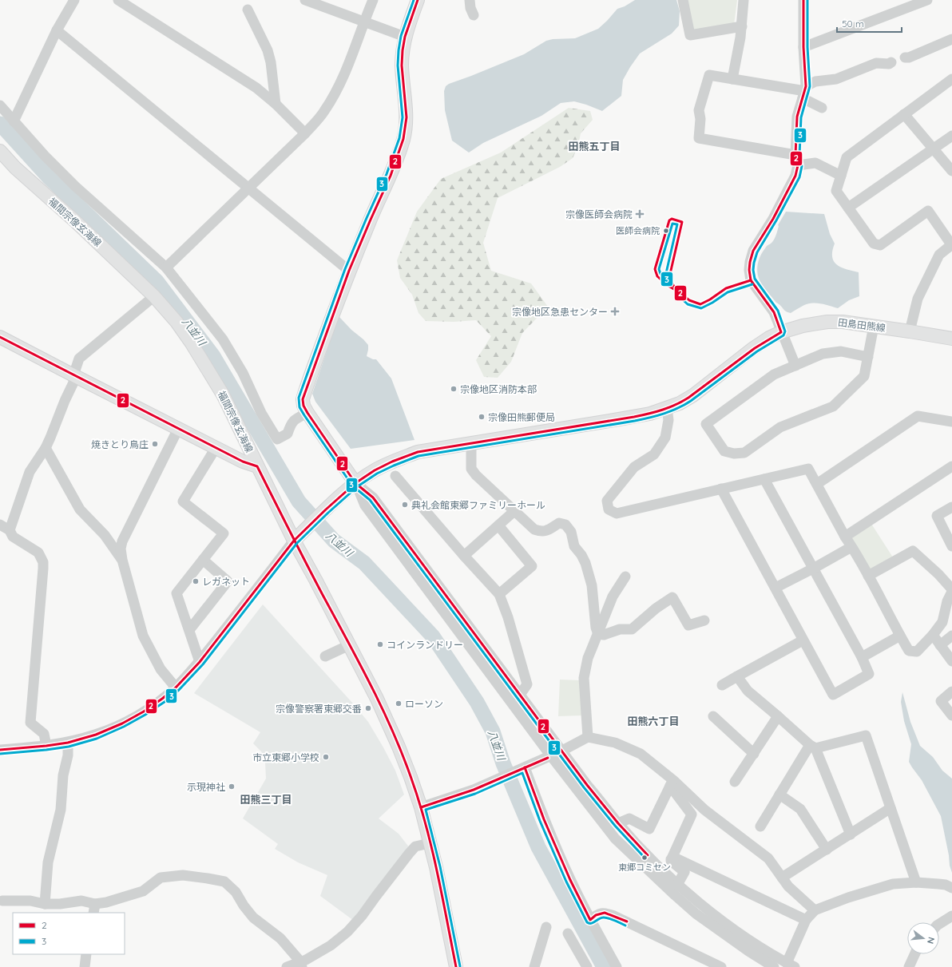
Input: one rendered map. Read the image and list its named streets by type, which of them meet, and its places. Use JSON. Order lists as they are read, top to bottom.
{
  "streets": {
    "main road": ["福間宗像玄海線", "田島田熊線"]
  },
  "crossings": [
    ["福間宗像玄海線", "田島田熊線"]
  ],
  "districts": ["田熊五丁目", "田熊六丁目", "田熊三丁目"],
  "water": ["八並川"],
  "places": {
    "health": ["宗像医師会病院", "宗像地区急患センター"],
    "other": [
      "医師会病院",
      "宗像地区消防本部",
      "宗像田熊郵便局",
      "焼きとり鳥庄",
      "典礼会館東郷ファミリーホール",
      "レガネット",
      "コインランドリー",
      "ローソン",
      "宗像警察署東郷交番",
      "市立東郷小学校",
      "示現神社",
      "東郷コミセン"
    ]
  },
  "lines": ["transit line 2", "transit line 3"],
  "legend": ["2", "3"],
  "scale_bar": "50 m",
  "north": "right"
}
